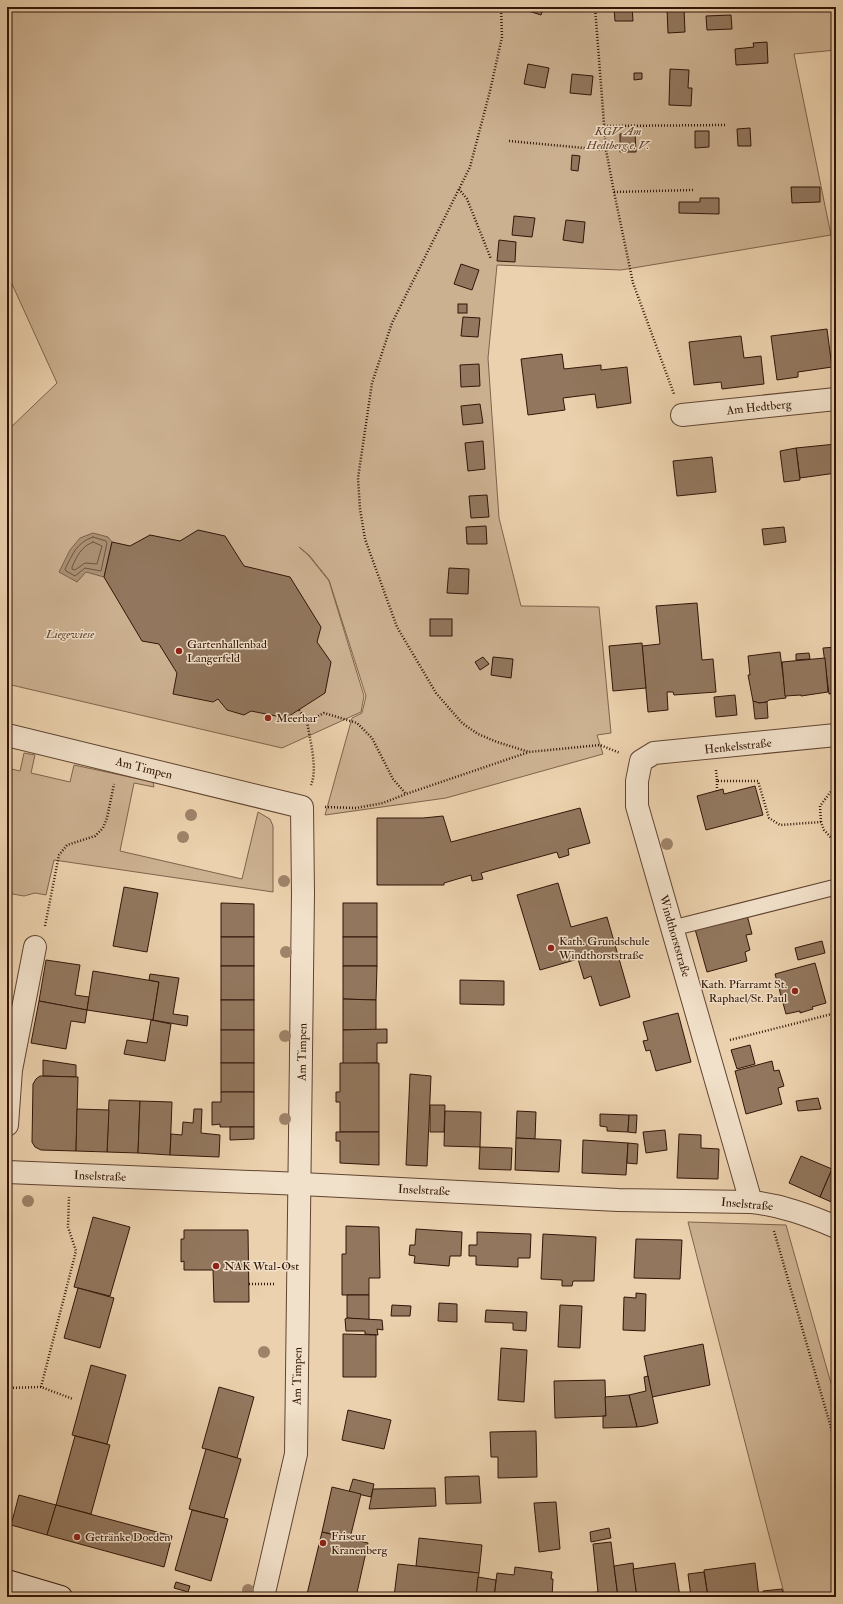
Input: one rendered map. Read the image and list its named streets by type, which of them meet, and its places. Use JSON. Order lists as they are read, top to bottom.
{
  "streets": {
    "street": [
      "Am Hedtberg",
      "Henkelsstraße",
      "Am Timpen",
      "Windthorststraße",
      "Inselstraße"
    ]
  },
  "crossings": [
    ["Henkelsstraße", "Windthorststraße"],
    ["Am Timpen", "Inselstraße"],
    ["Windthorststraße", "Inselstraße"]
  ],
  "parks": ["KGV Am Hedtberg e. V.", "Liegewiese"],
  "places": [
    "Gartenhallenbad Langerfeld",
    "Meerbar",
    "Kath. Grundschule Windthorststraße",
    "Kath. Pfarramt St. Raphael/St. Paul",
    "NAK Wtal-Ost",
    "Getränke Doeden",
    "Friseur Kranenberg"
  ]
}
